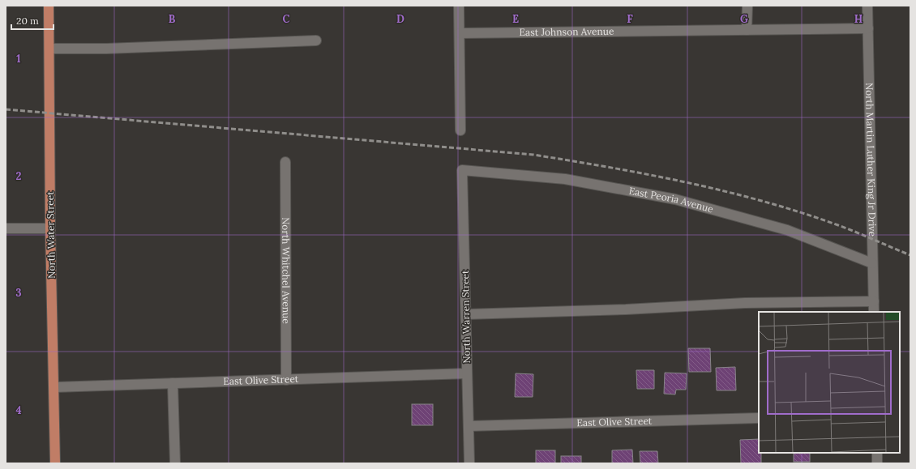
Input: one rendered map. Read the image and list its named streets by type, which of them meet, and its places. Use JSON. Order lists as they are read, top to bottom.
{
  "streets": {
    "main road": ["North Water Street"],
    "street": [
      "East Johnson Avenue",
      "North Martin Luther King Jr Drive",
      "East Peoria Avenue",
      "North Whitchel Avenue",
      "North Warren Street",
      "East Olive Street"
    ]
  },
  "crossings": [
    ["East Johnson Avenue", "North Martin Luther King Jr Drive"],
    ["North Martin Luther King Jr Drive", "East Peoria Avenue"],
    ["East Peoria Avenue", "North Warren Street"],
    ["North Water Street", "East Olive Street"],
    ["North Whitchel Avenue", "East Olive Street"],
    ["North Warren Street", "East Olive Street"]
  ],
  "scale_bar": "20 m",
  "grid": {
    "columns": [
      "B",
      "C",
      "D",
      "E",
      "F",
      "G",
      "H"
    ],
    "rows": [
      "1",
      "2",
      "3",
      "4"
    ]
  }
}
